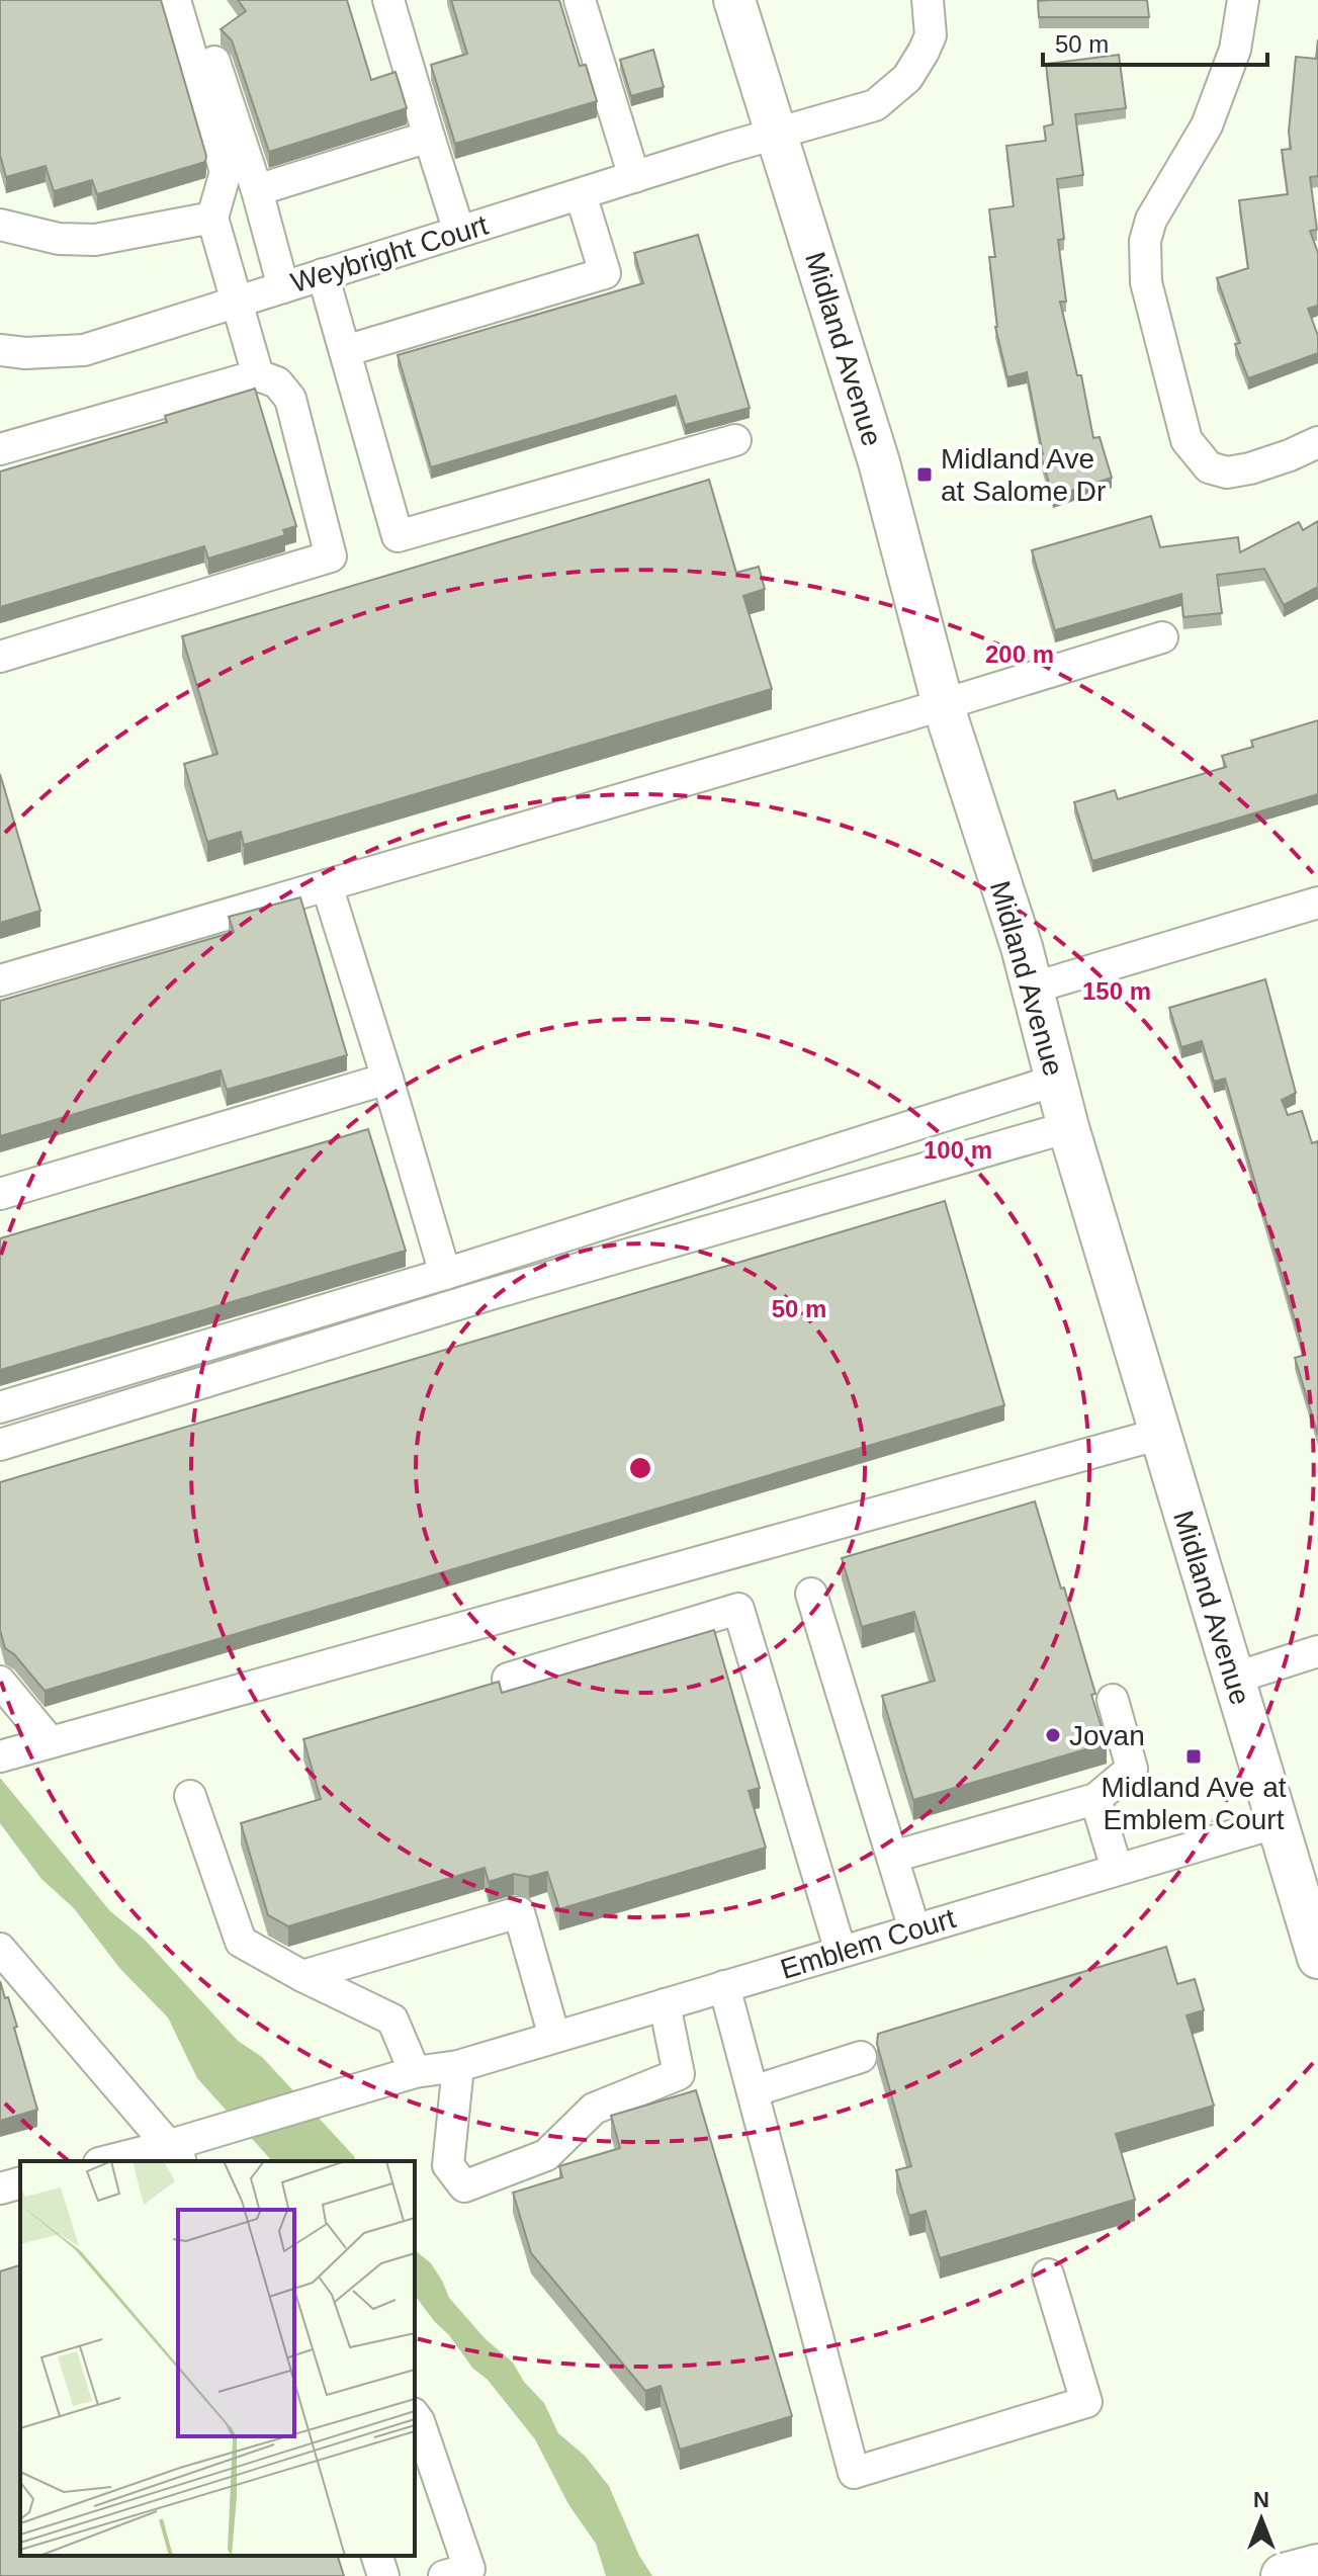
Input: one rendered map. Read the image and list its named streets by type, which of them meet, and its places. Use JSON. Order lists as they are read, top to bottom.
{
  "streets": {
    "main road": ["Midland Avenue"],
    "street": ["Weybright Court", "Emblem Court"]
  },
  "crossings": [
    ["Weybright Court", "Midland Avenue"],
    ["Midland Avenue", "Emblem Court"]
  ],
  "places": {
    "transit": ["Midland Ave at Salome Dr", "Midland Ave at Emblem Court"],
    "other": ["Jovan"]
  },
  "scale_bar": "50 m",
  "north": "top",
  "rings": [
    "200 m",
    "150 m",
    "100 m",
    "50 m"
  ]
}
